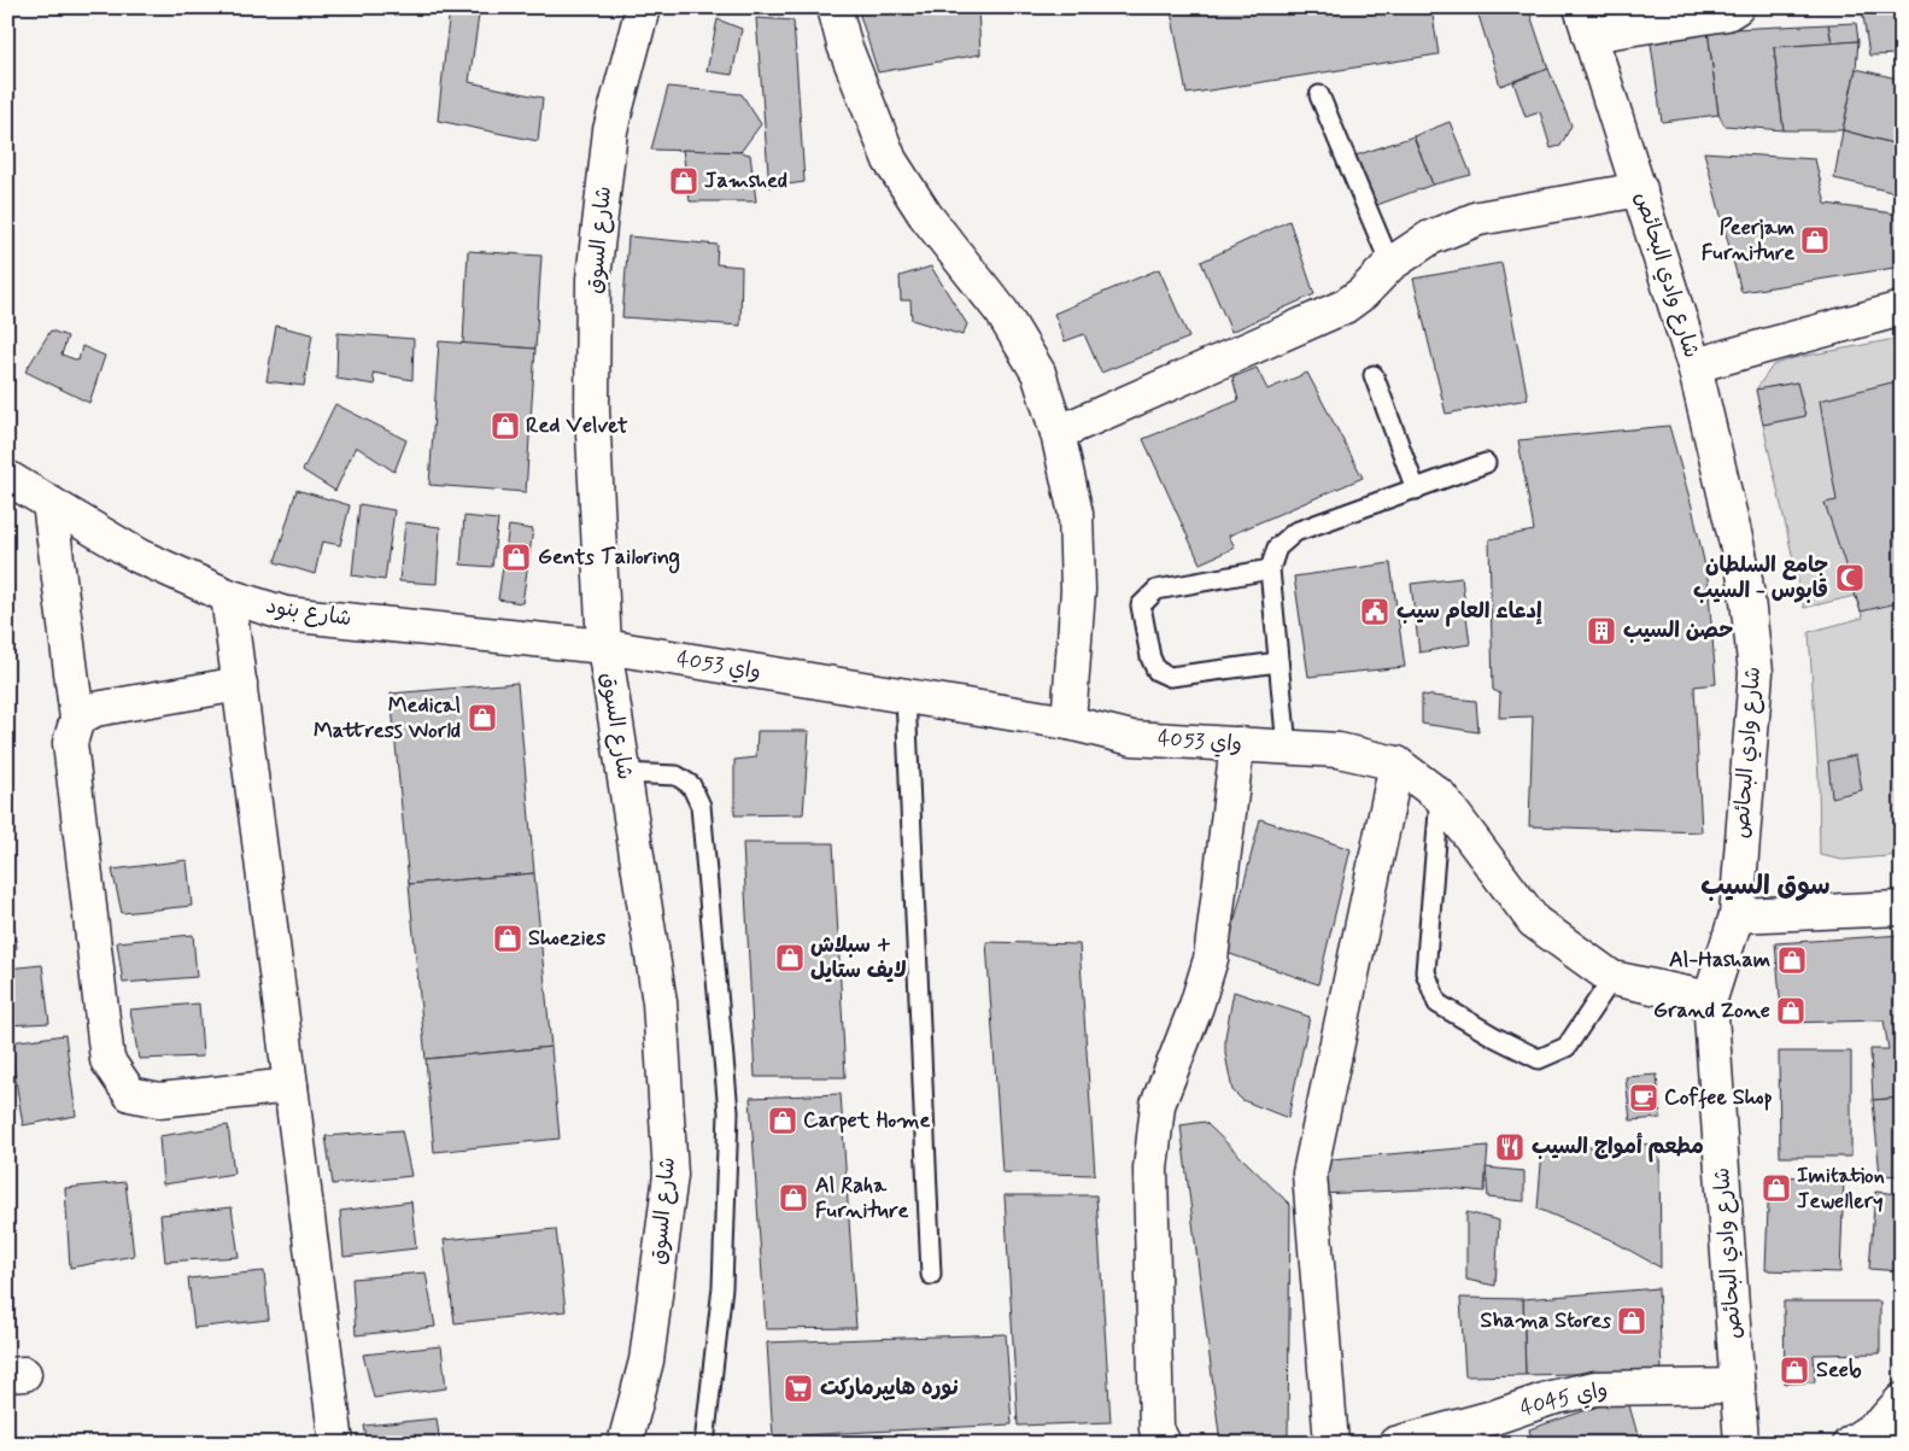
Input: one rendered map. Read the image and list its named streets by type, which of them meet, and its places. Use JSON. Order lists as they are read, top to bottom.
{
  "streets": {
    "street": [
      "شارع السوق",
      "شارع وادي البحائص",
      "شارع بنود",
      "واي 4053",
      "واي 4045"
    ]
  },
  "crossings": [
    ["شارع السوق", "شارع بنود"],
    ["شارع السوق", "واي 4053"],
    ["شارع وادي البحائص", "واي 4053"],
    ["شارع وادي البحائص", "واي 4045"],
    ["شارع بنود", "واي 4053"]
  ],
  "districts": ["سوق السيب"],
  "places": {
    "shop": [
      "Jamshed",
      "Peerjam Furniture",
      "Red Velvet",
      "Gents Tailoring",
      "Medical Mattress World",
      "Shoezies",
      "سبلاش + لايف ستايل",
      "Al-Hasham",
      "Grand Zone",
      "Carpet Home",
      "Imitation Jewellery",
      "Al Raha Furniture",
      "Shama Stores",
      "Seeb"
    ],
    "mosque": ["جامع السلطان قابوس - السيب"],
    "public building": ["إدعاء العام سيب"],
    "building": ["حصن السيب"],
    "cafe": ["Coffee Shop"],
    "restaurant": ["مطعم أمواج السيب"],
    "supermarket": ["نوره هايپرماركت"]
  }
}
